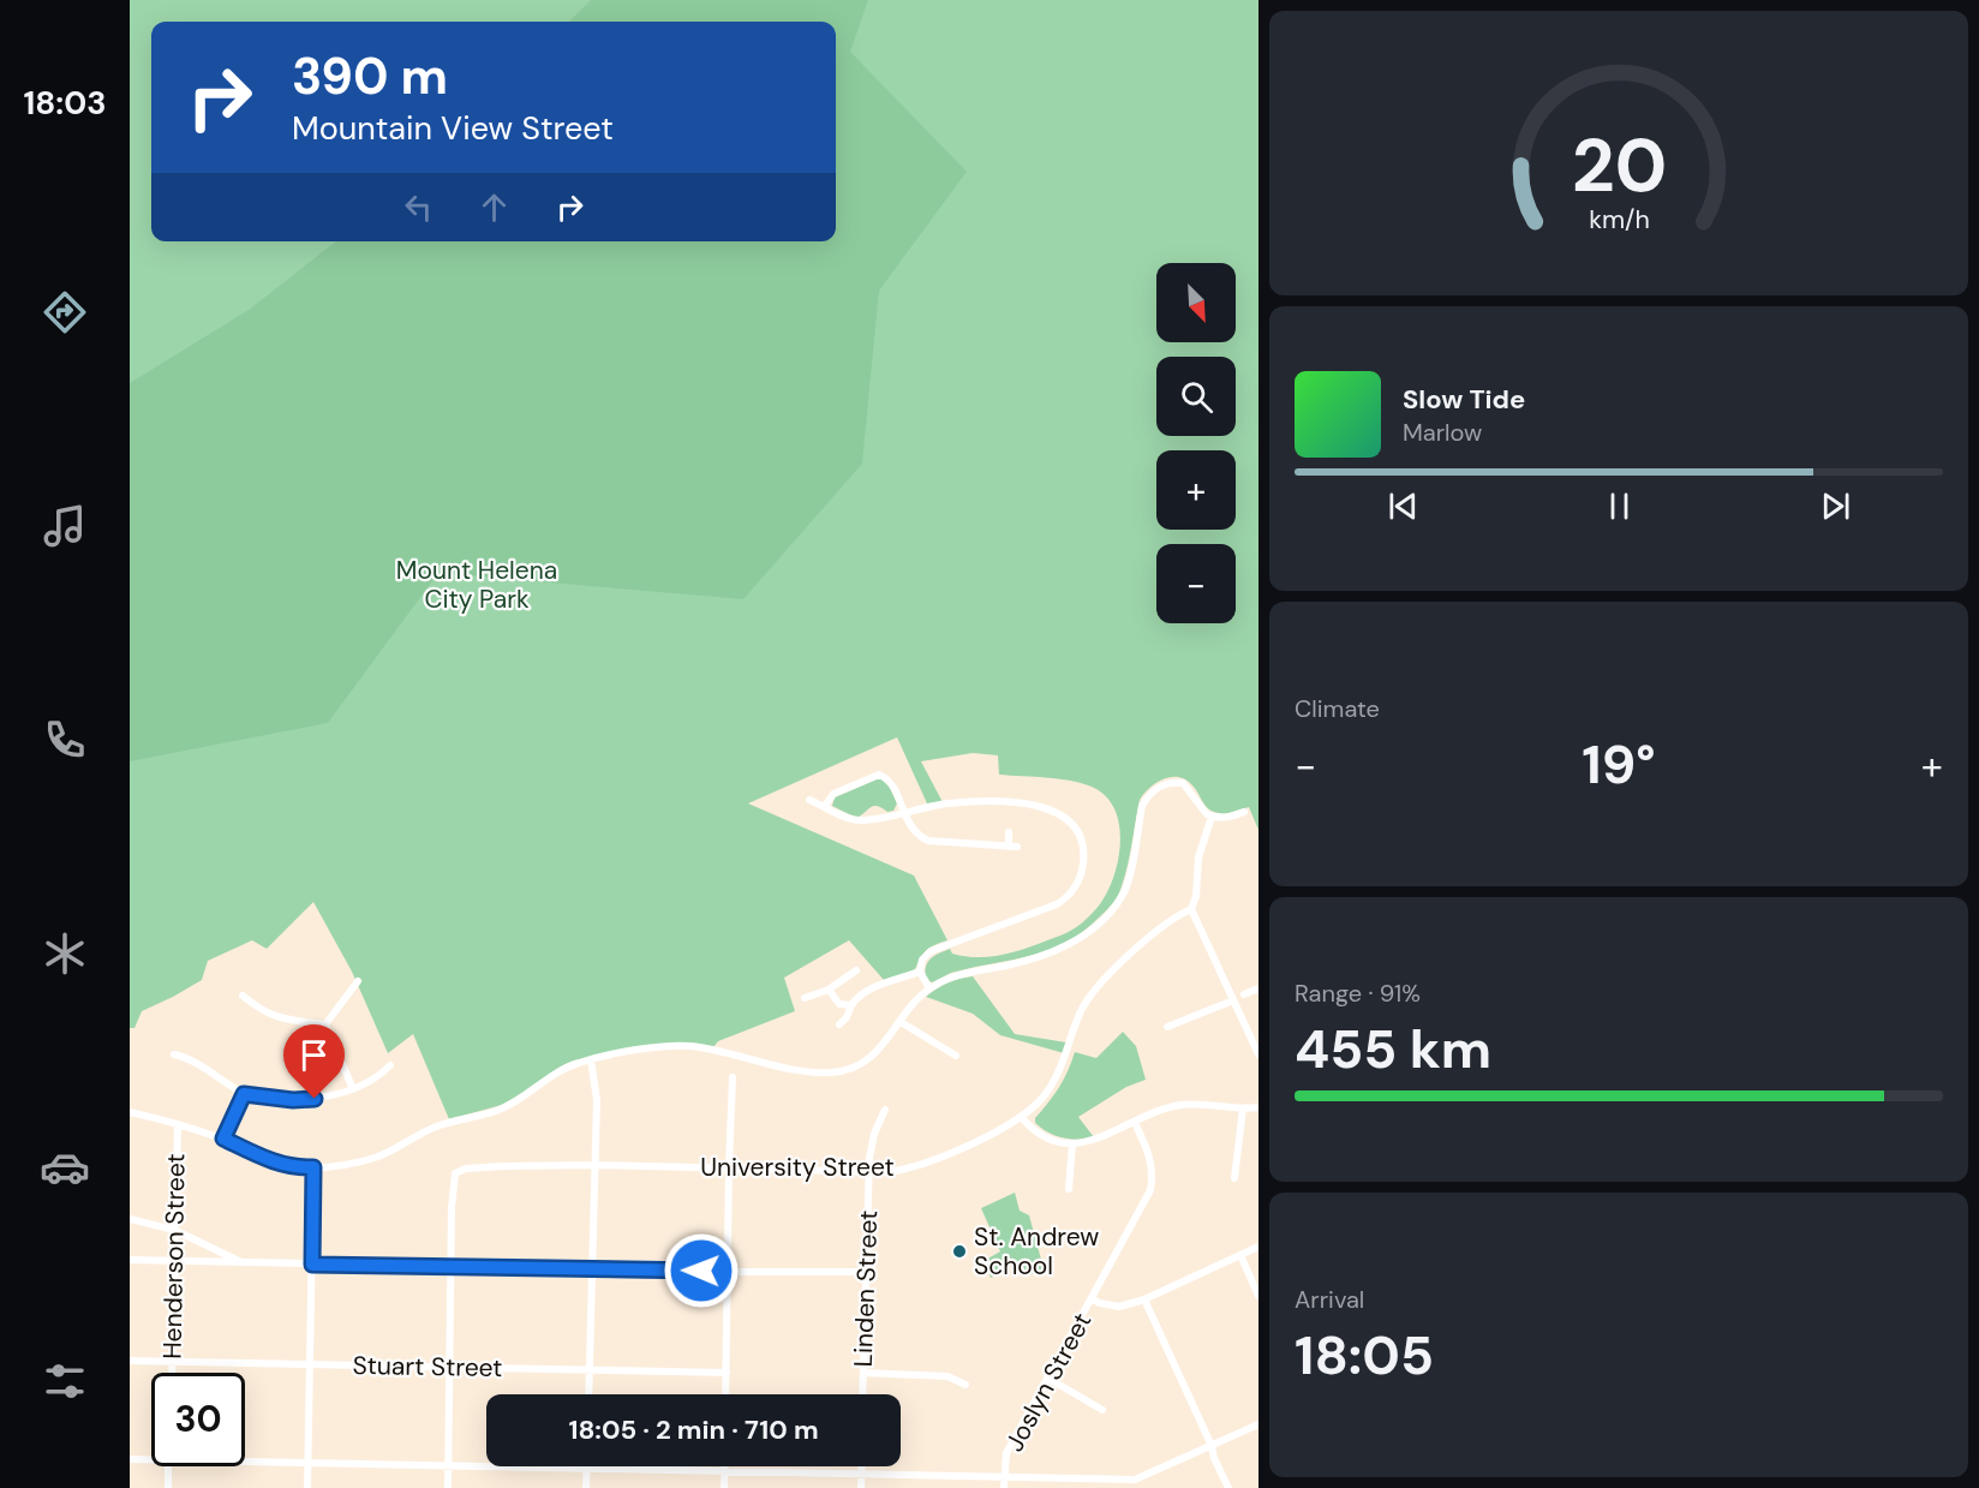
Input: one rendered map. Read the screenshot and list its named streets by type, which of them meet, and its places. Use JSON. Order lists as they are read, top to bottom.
{
  "streets": {
    "street": [
      "University Street",
      "Henderson Street",
      "Linden Street",
      "Stuart Street",
      "Joslyn Street"
    ]
  },
  "crossings": [
    ["University Street", "Linden Street"],
    ["Henderson Street", "Stuart Street"]
  ],
  "parks": ["Mount Helena City Park"],
  "places": ["St. Andrew School"],
  "north": "bottom right",
  "page": {
    "tabs": "18:03",
    "turn": ["390 m", "Mountain View Street"],
    "map_buttons": ["+", "−"],
    "song": ["Slow Tide", "Marlow"],
    "tile": [
      "Climate",
      ["Range · 91%", "455 km"],
      ["Arrival", "18:05"]
    ],
    "heat": ["−", "19°", "+"],
    "limit": "30",
    "trip": "18:05 · 2 min · 710 m",
    "gauge": ["20", "km/h"]
  }
}
